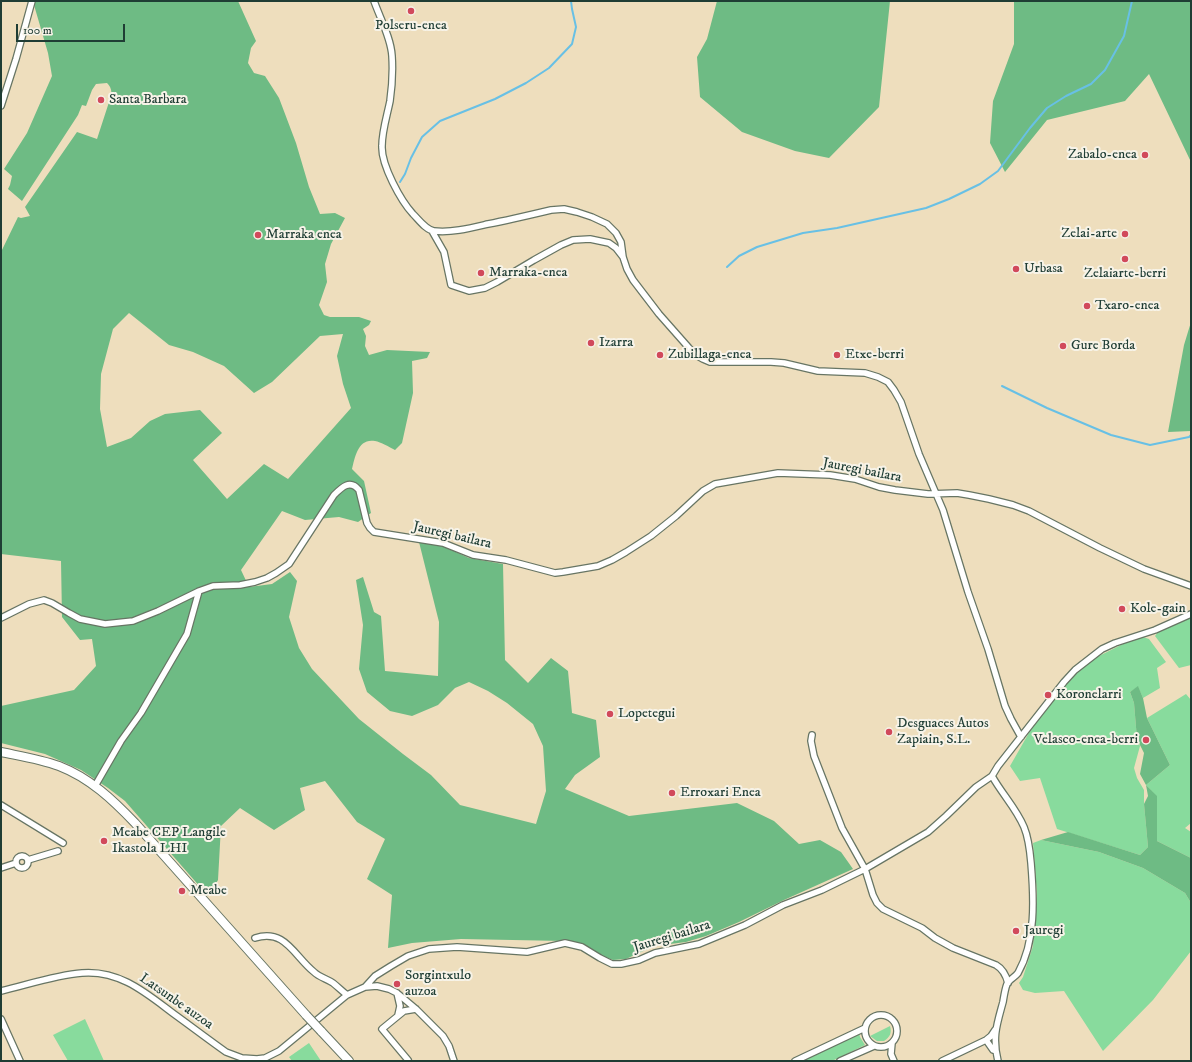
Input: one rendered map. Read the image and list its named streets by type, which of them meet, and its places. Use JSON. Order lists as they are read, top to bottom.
{
  "streets": {
    "street": ["Jauregi bailara", "Latsunbe auzoa"]
  },
  "crossings": [
    ["Jauregi bailara", "Latsunbe auzoa"]
  ],
  "places": [
    "Polseru-enea",
    "Santa Barbara",
    "Zabalo-enea",
    "Zelai-arte",
    "Marraka enea",
    "Zelaiarte-berri",
    "Urbasa",
    "Marraka-enea",
    "Txaro-enea",
    "Izarra",
    "Gure Borda",
    "Zubillaga-enea",
    "Etxe-berri",
    "Kole-gain",
    "Koronelarri",
    "Lopetegui",
    "Desguaces Autos Zapiain, S.L.",
    "Velasco-enea-berri",
    "Erroxari Enea",
    "Meabe CEP Langile Ikastola LHI",
    "Meabe",
    "Jauregi",
    "Sorgintxulo auzoa"
  ],
  "scale_bar": "100 m"
}
